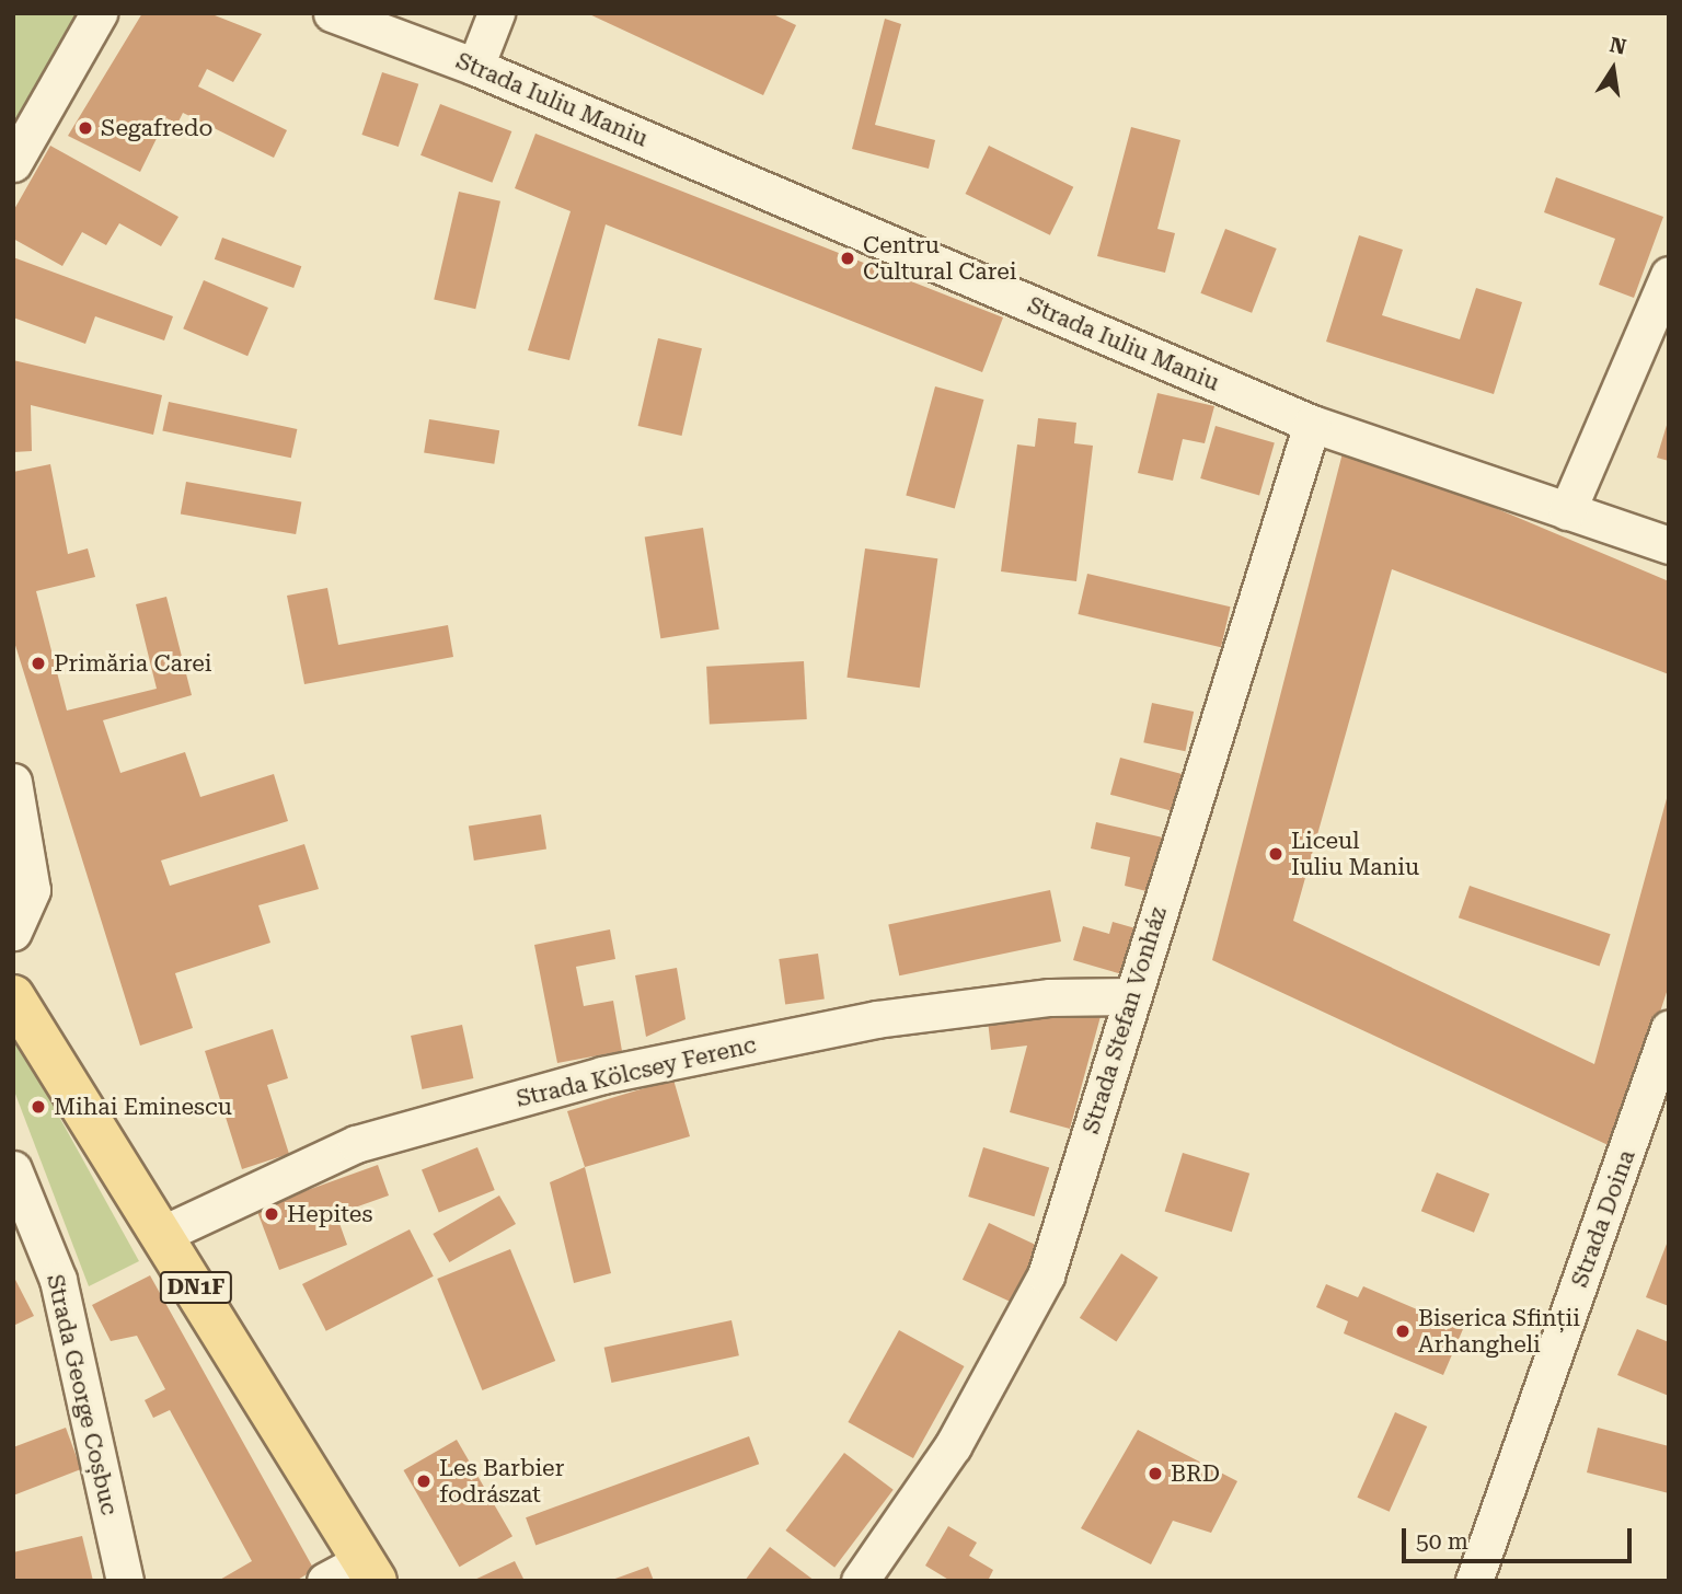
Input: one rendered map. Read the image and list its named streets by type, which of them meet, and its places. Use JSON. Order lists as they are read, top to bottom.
{
  "streets": {
    "main road": ["DN1F"],
    "street": [
      "Strada Iuliu Maniu",
      "Strada Stefan Vonház",
      "Strada Kölcsey Ferenc",
      "Strada Doina",
      "Strada George Coșbuc"
    ]
  },
  "crossings": [
    ["Strada Iuliu Maniu", "Strada Stefan Vonház"],
    ["Strada Stefan Vonház", "Strada Kölcsey Ferenc"],
    ["Strada Kölcsey Ferenc", "DN1F"]
  ],
  "places": [
    "Segafredo",
    "Centru Cultural Carei",
    "Primăria Carei",
    "Liceul Iuliu Maniu",
    "Mihai Eminescu",
    "Hepites",
    "Biserica Sfinții Arhangheli",
    "BRD",
    "Les Barbier fodrászat"
  ],
  "scale_bar": "50 m",
  "north": "top"
}
